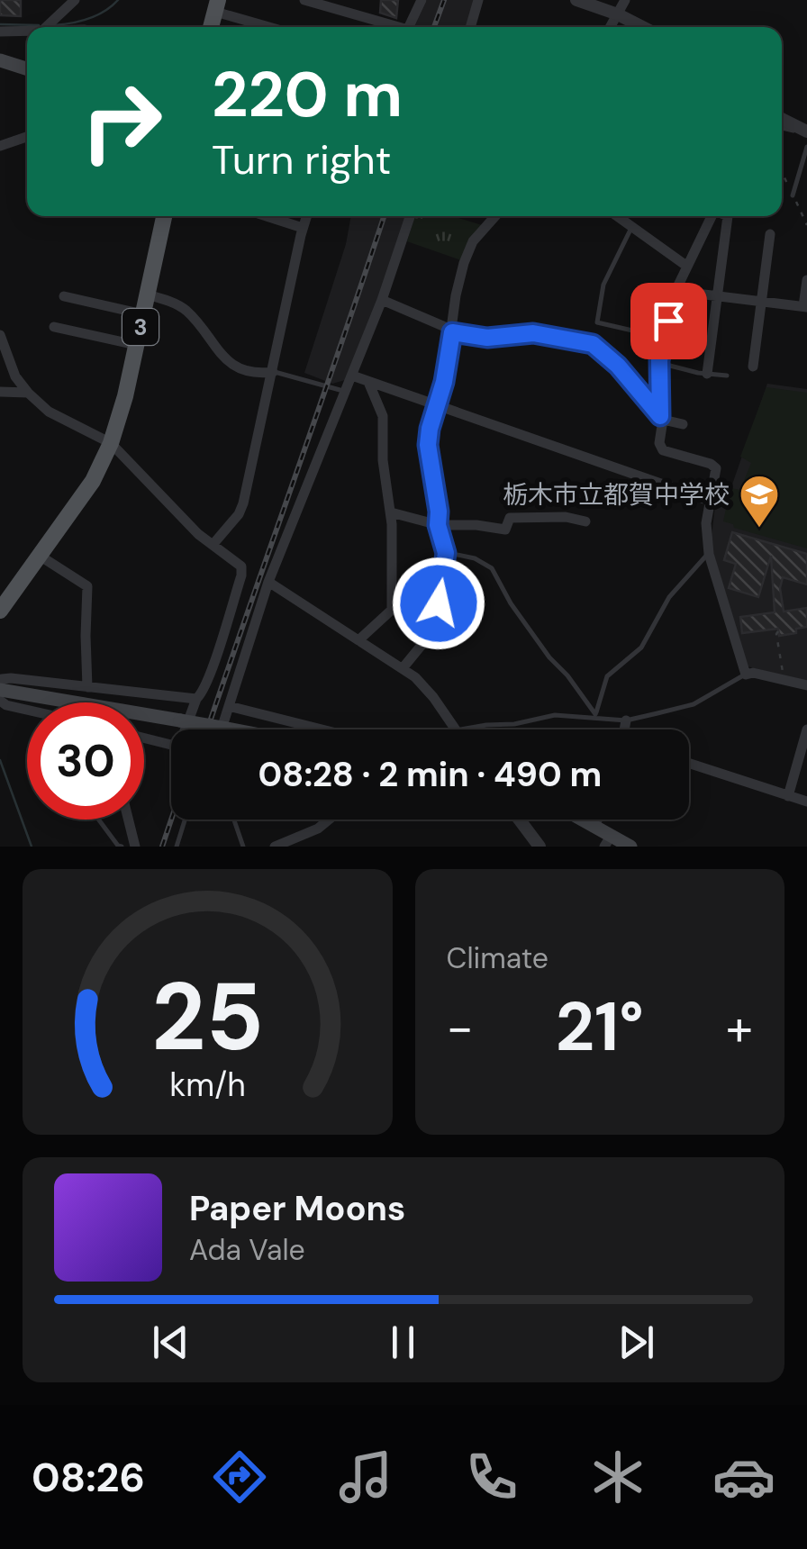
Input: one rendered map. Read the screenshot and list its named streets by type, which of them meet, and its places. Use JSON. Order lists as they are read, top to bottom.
{
  "streets": {
    "main road": ["3"]
  },
  "places": {
    "school or university": ["栃木市立都賀中学校"]
  },
  "page": {
    "turn": ["220 m", "Turn right"],
    "limit": "30",
    "trip": "08:28 · 2 min · 490 m",
    "tile": "Climate",
    "heat": ["−", "21°", "+"],
    "song": ["Paper Moons", "Ada Vale"],
    "tabs": "08:26",
    "gauge": ["25", "km/h"]
  }
}
